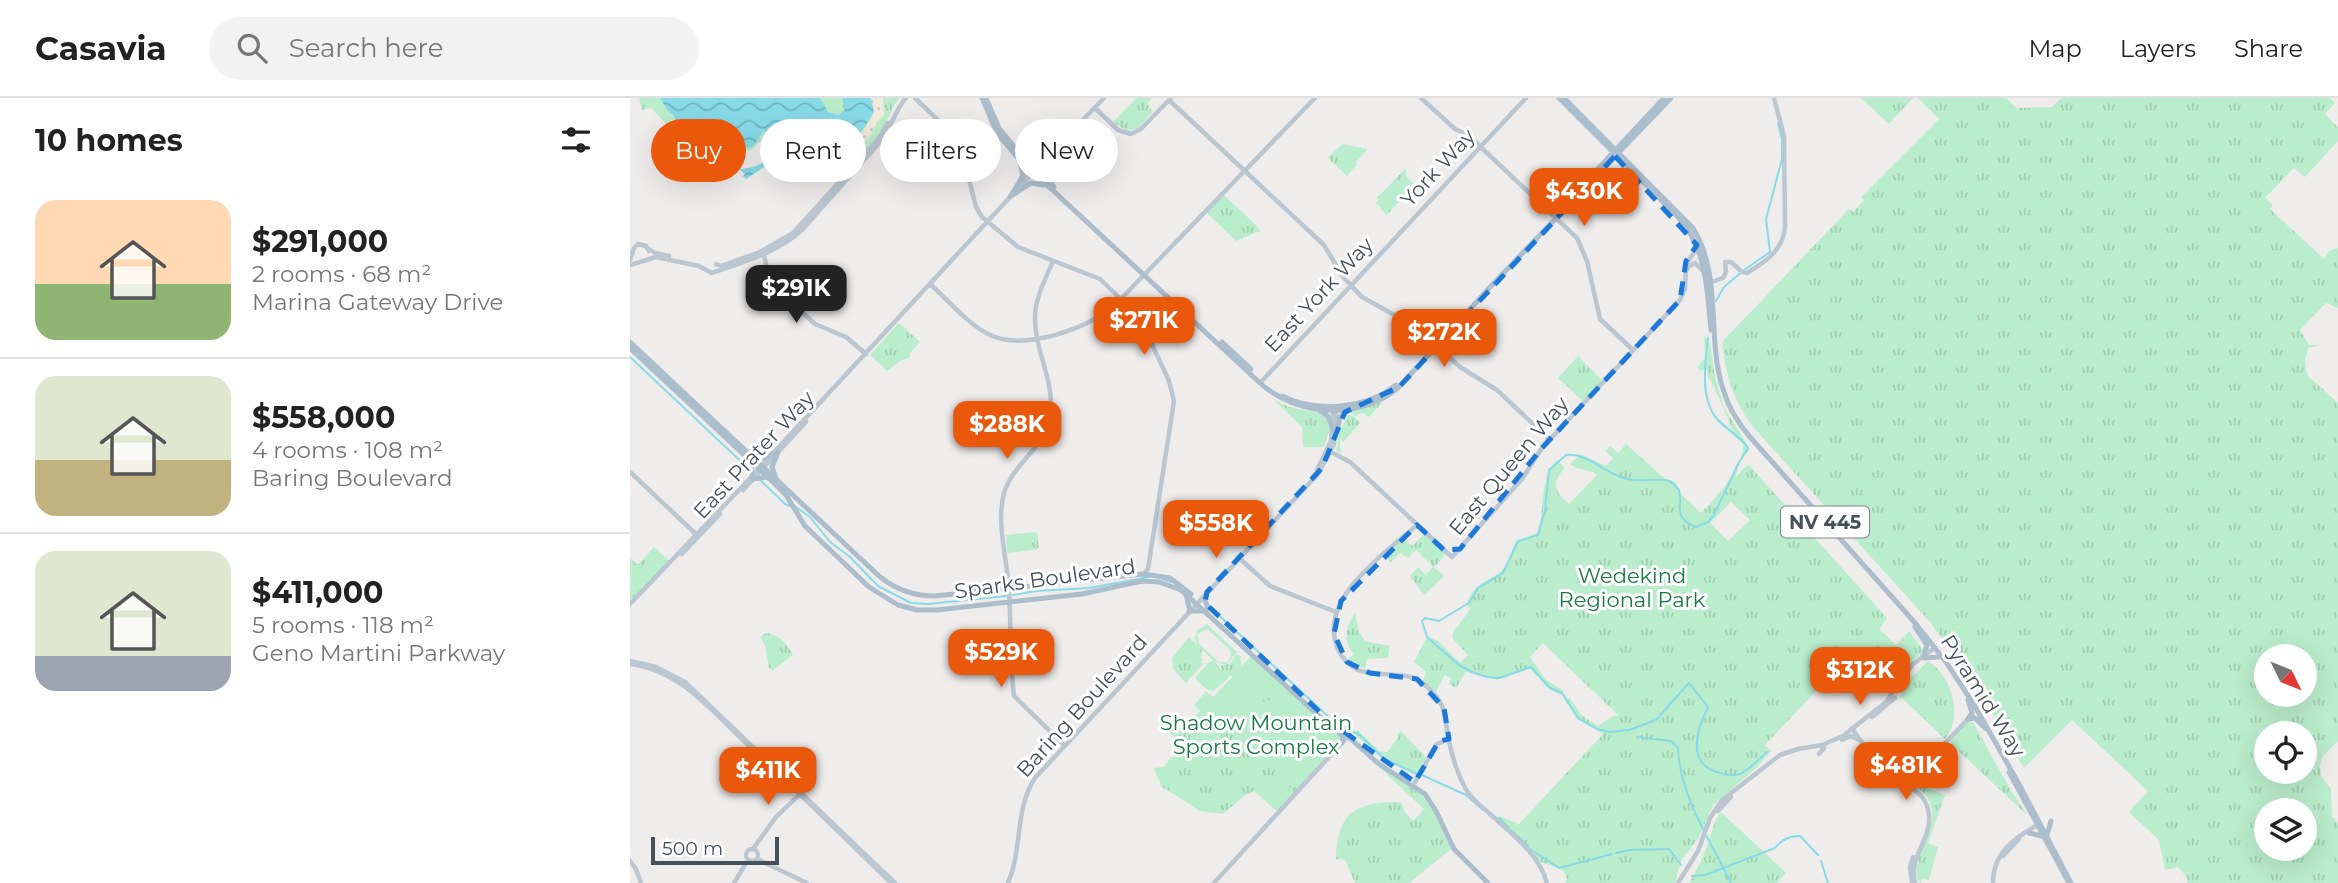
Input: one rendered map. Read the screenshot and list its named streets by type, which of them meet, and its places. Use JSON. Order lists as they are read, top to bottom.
{
  "streets": {
    "main road": ["NV 445", "Sparks Boulevard", "Pyramid Way"],
    "street": [
      "York Way",
      "East York Way",
      "East Prater Way",
      "East Queen Way",
      "Baring Boulevard"
    ]
  },
  "crossings": [
    ["York Way", "East York Way"],
    ["East Prater Way", "Sparks Boulevard"],
    ["East Queen Way", "Pyramid Way"],
    ["Sparks Boulevard", "Baring Boulevard"]
  ],
  "parks": ["Wedekind Regional Park", "Shadow Mountain Sports Complex"],
  "scale_bar": "500 m",
  "north": "bottom right",
  "page": {
    "header": "Casavia",
    "search": "Search here",
    "nav": ["Map", "Layers", "Share"],
    "heading": "10 homes",
    "chip": [
      "Buy",
      "Rent",
      "Filters",
      "New"
    ],
    "price": [
      "$430K",
      "$291K",
      "$271K",
      "$272K",
      "$288K",
      "$558K",
      "$529K",
      "$312K",
      "$481K",
      "$411K"
    ],
    "list": [
      {
        "name": "$291,000",
        "note": "2 rooms · 68 m² · Marina Gateway Drive"
      },
      {
        "name": "$558,000",
        "note": "4 rooms · 108 m² · Baring Boulevard"
      },
      {
        "name": "$411,000",
        "note": "5 rooms · 118 m² · Geno Martini Parkway"
      }
    ],
    "scale": "500 m"
  }
}
